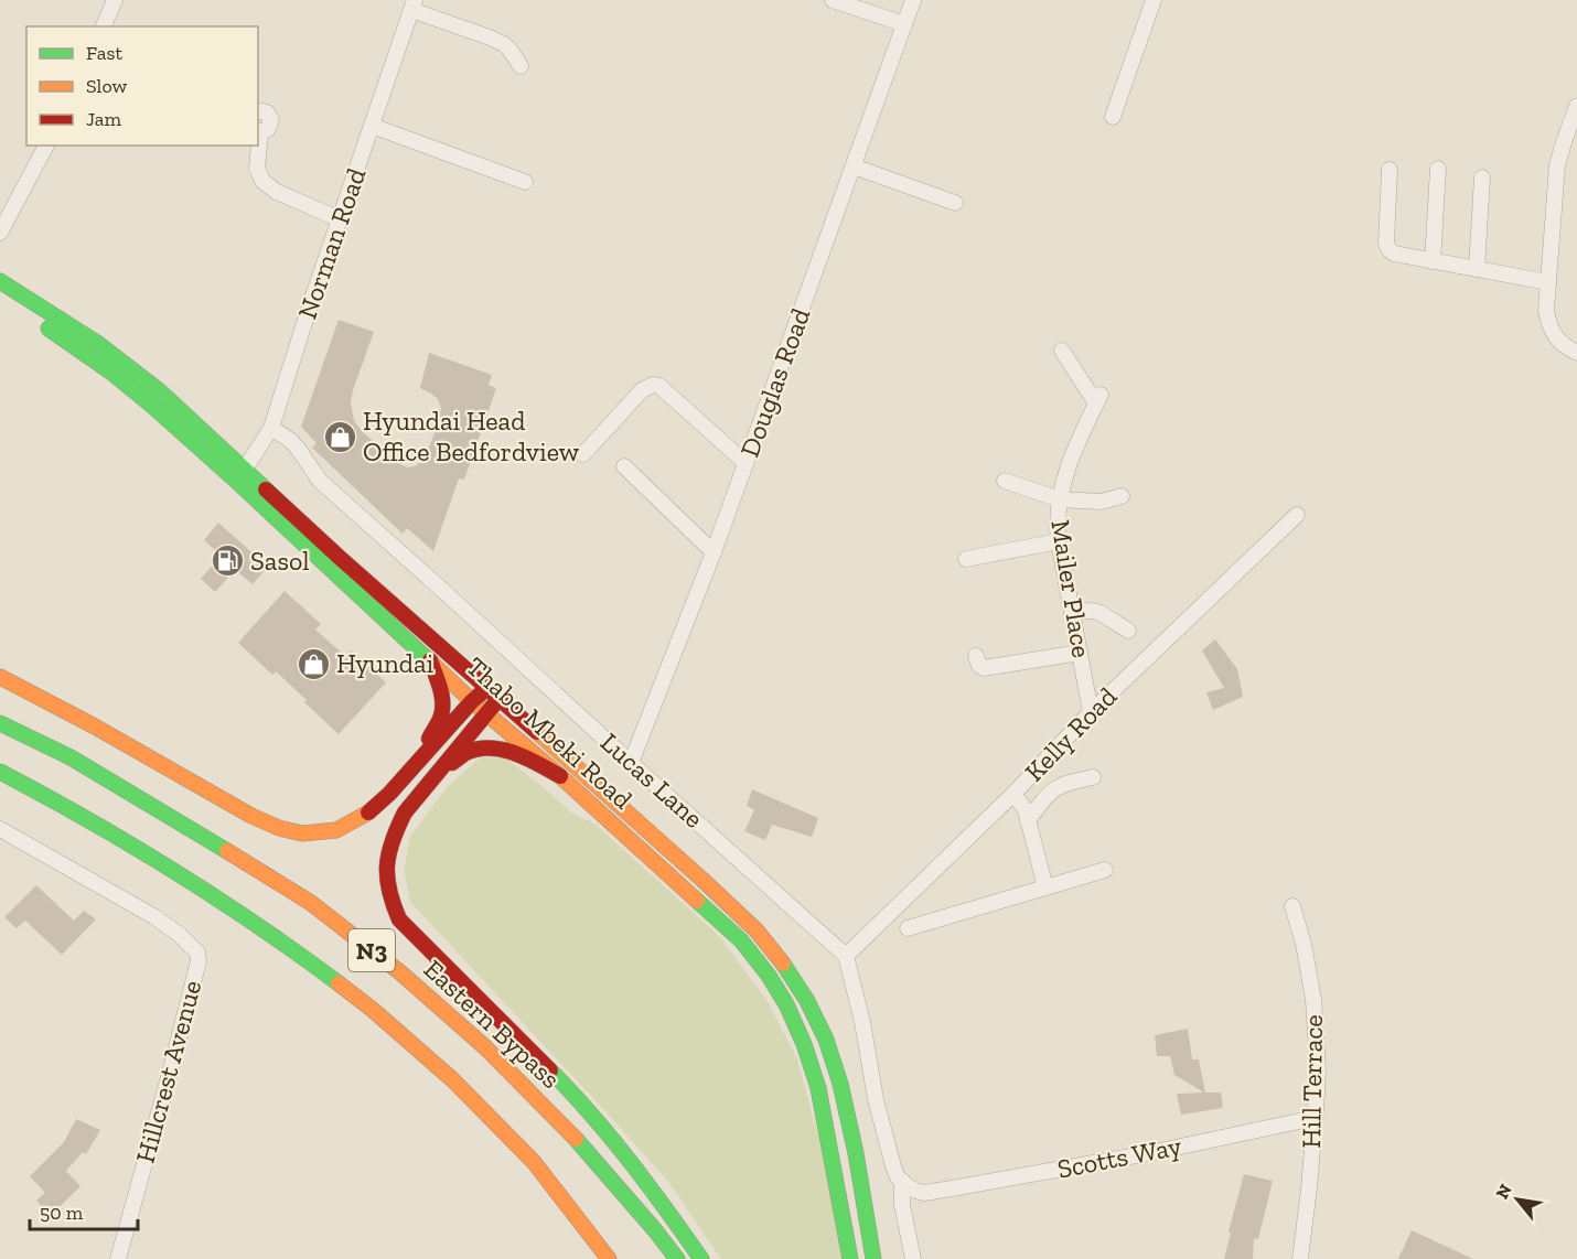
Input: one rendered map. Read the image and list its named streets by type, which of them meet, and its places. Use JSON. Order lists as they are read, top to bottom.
{
  "streets": {
    "main road": ["Thabo Mbeki Road", "N3", "Eastern Bypass"],
    "street": [
      "Norman Road",
      "Douglas Road",
      "Mailer Place",
      "Kelly Road",
      "Lucas Lane",
      "Hillcrest Avenue",
      "Hill Terrace",
      "Scotts Way"
    ]
  },
  "crossings": [
    ["Norman Road", "Thabo Mbeki Road"],
    ["Norman Road", "Lucas Lane"],
    ["Douglas Road", "Lucas Lane"],
    ["Mailer Place", "Kelly Road"],
    ["Kelly Road", "Lucas Lane"],
    ["Hill Terrace", "Scotts Way"]
  ],
  "places": {
    "shop": ["Hyundai Head Office Bedfordview", "Hyundai"],
    "fuel station": ["Sasol"]
  },
  "legend": ["Fast", "Slow", "Jam"],
  "scale_bar": "50 m",
  "north": "top left"
}
